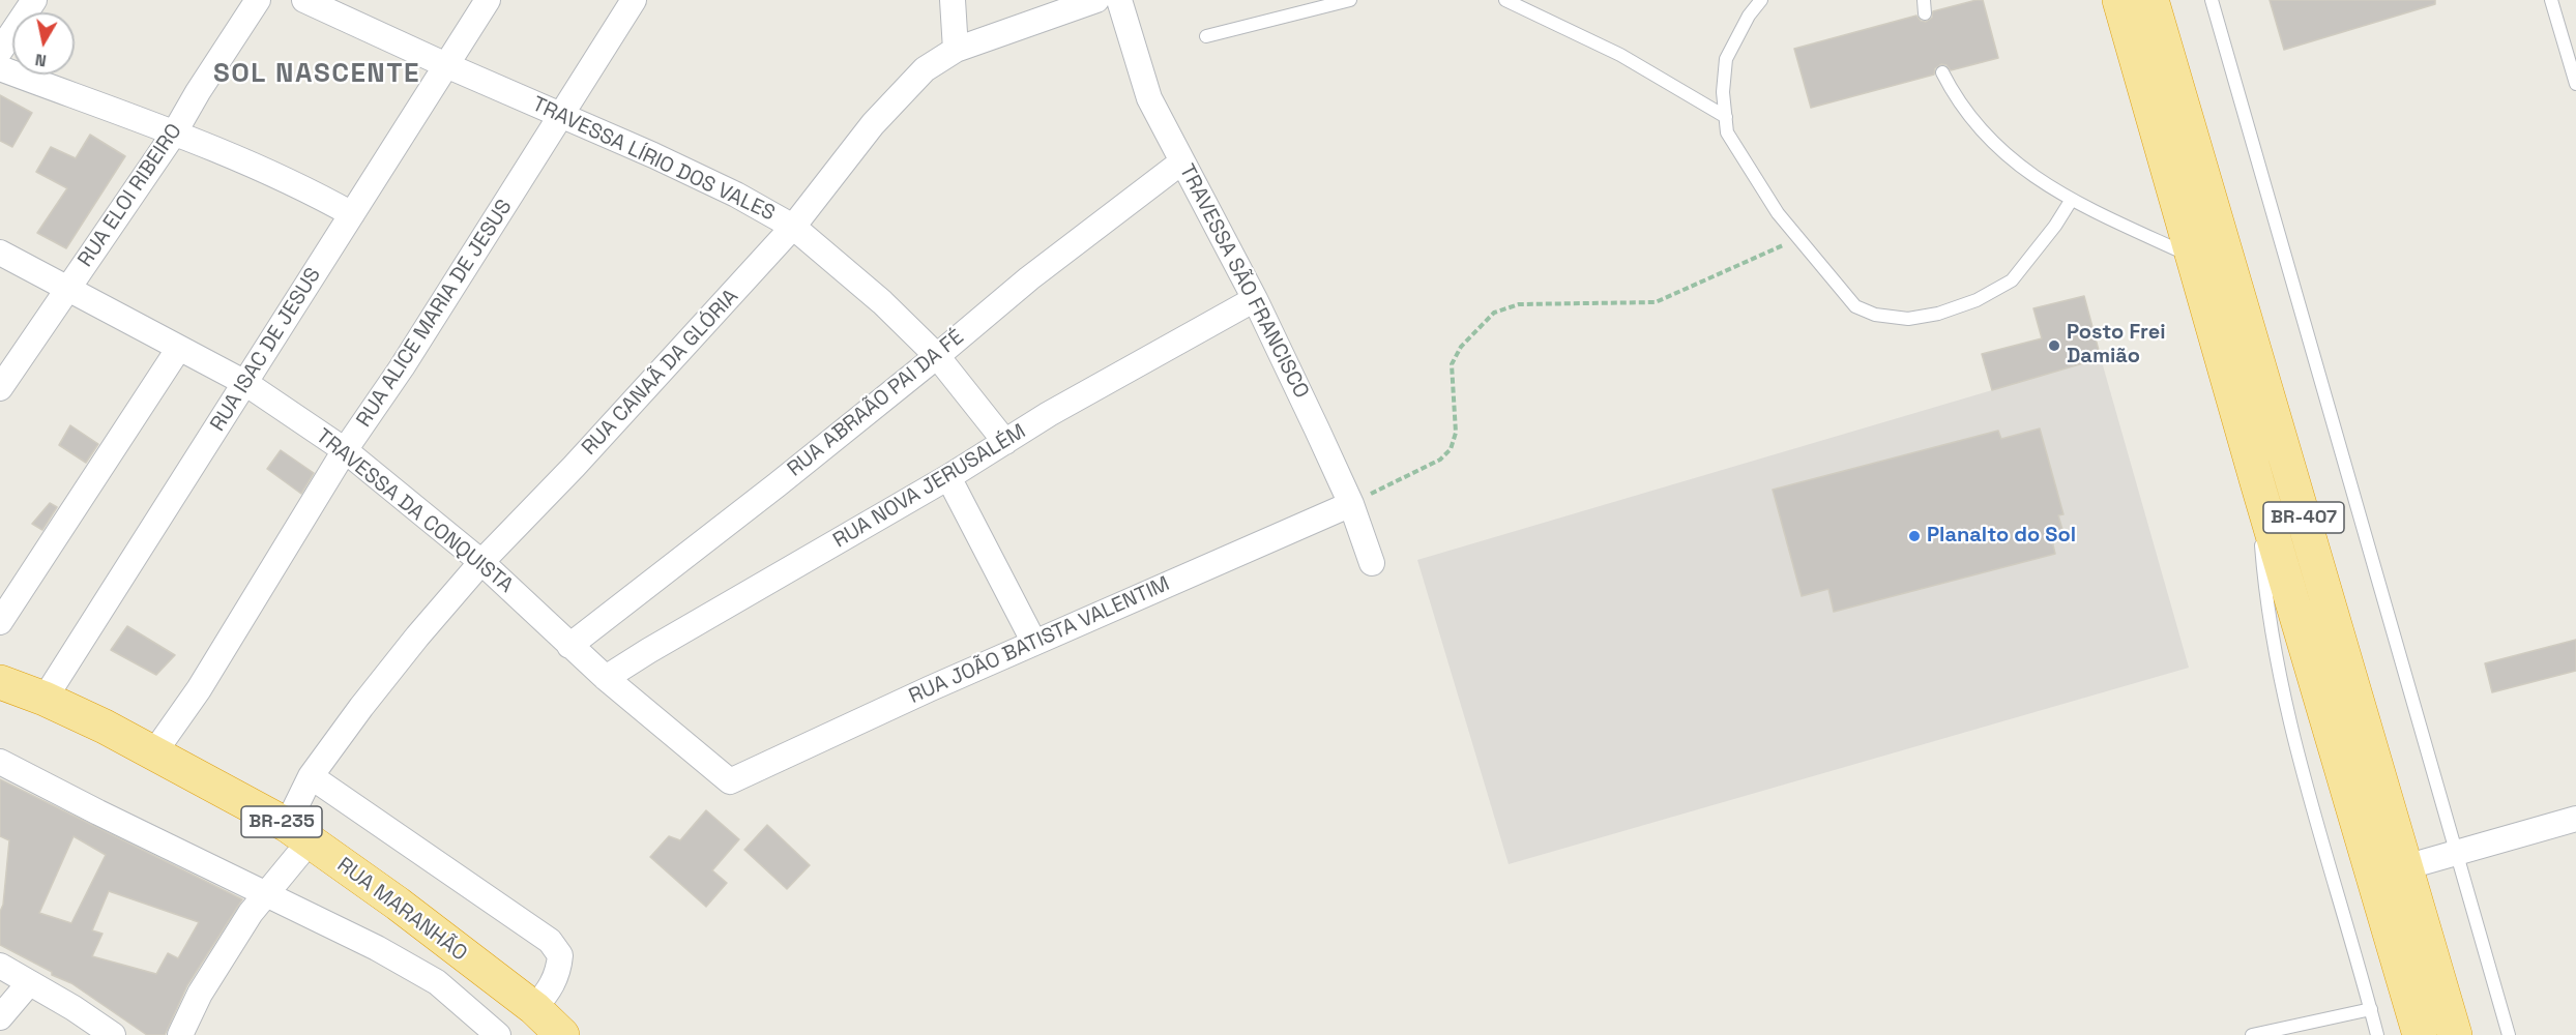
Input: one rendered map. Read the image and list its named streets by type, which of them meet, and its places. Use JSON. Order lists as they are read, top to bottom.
{
  "streets": {
    "highway": ["BR-407", "BR-235", "RUA MARANHÃO"],
    "street": [
      "TRAVESSA LÍRIO DOS VALES",
      "RUA ELOI RIBEIRO",
      "TRAVESSA SÃO FRANCISCO",
      "RUA ALICE MARIA DE JESUS",
      "RUA ISAC DE JESUS",
      "RUA CANAÃ DA GLÓRIA",
      "RUA ABRAÃO PAI DA FÉ",
      "RUA NOVA JERUSALÉM",
      "TRAVESSA DA CONQUISTA",
      "RUA JOÃO BATISTA VALENTIM"
    ]
  },
  "crossings": [
    ["TRAVESSA LÍRIO DOS VALES", "RUA ALICE MARIA DE JESUS"],
    ["TRAVESSA LÍRIO DOS VALES", "RUA ISAC DE JESUS"],
    ["TRAVESSA LÍRIO DOS VALES", "RUA CANAÃ DA GLÓRIA"],
    ["TRAVESSA LÍRIO DOS VALES", "RUA ABRAÃO PAI DA FÉ"],
    ["TRAVESSA LÍRIO DOS VALES", "RUA NOVA JERUSALÉM"],
    ["RUA ELOI RIBEIRO", "TRAVESSA DA CONQUISTA"],
    ["TRAVESSA SÃO FRANCISCO", "RUA ABRAÃO PAI DA FÉ"],
    ["TRAVESSA SÃO FRANCISCO", "RUA NOVA JERUSALÉM"],
    ["TRAVESSA SÃO FRANCISCO", "RUA JOÃO BATISTA VALENTIM"],
    ["RUA ALICE MARIA DE JESUS", "TRAVESSA DA CONQUISTA"],
    ["RUA ALICE MARIA DE JESUS", "RUA MARANHÃO"],
    ["RUA ISAC DE JESUS", "TRAVESSA DA CONQUISTA"],
    ["RUA ISAC DE JESUS", "RUA MARANHÃO"],
    ["RUA CANAÃ DA GLÓRIA", "TRAVESSA DA CONQUISTA"],
    ["RUA CANAÃ DA GLÓRIA", "RUA MARANHÃO"],
    ["RUA ABRAÃO PAI DA FÉ", "TRAVESSA DA CONQUISTA"],
    ["RUA NOVA JERUSALÉM", "TRAVESSA DA CONQUISTA"],
    ["TRAVESSA DA CONQUISTA", "RUA JOÃO BATISTA VALENTIM"]
  ],
  "districts": ["SOL NASCENTE"],
  "places": ["Posto Frei Damião", "Planalto do Sol"],
  "north": "bottom"
}
